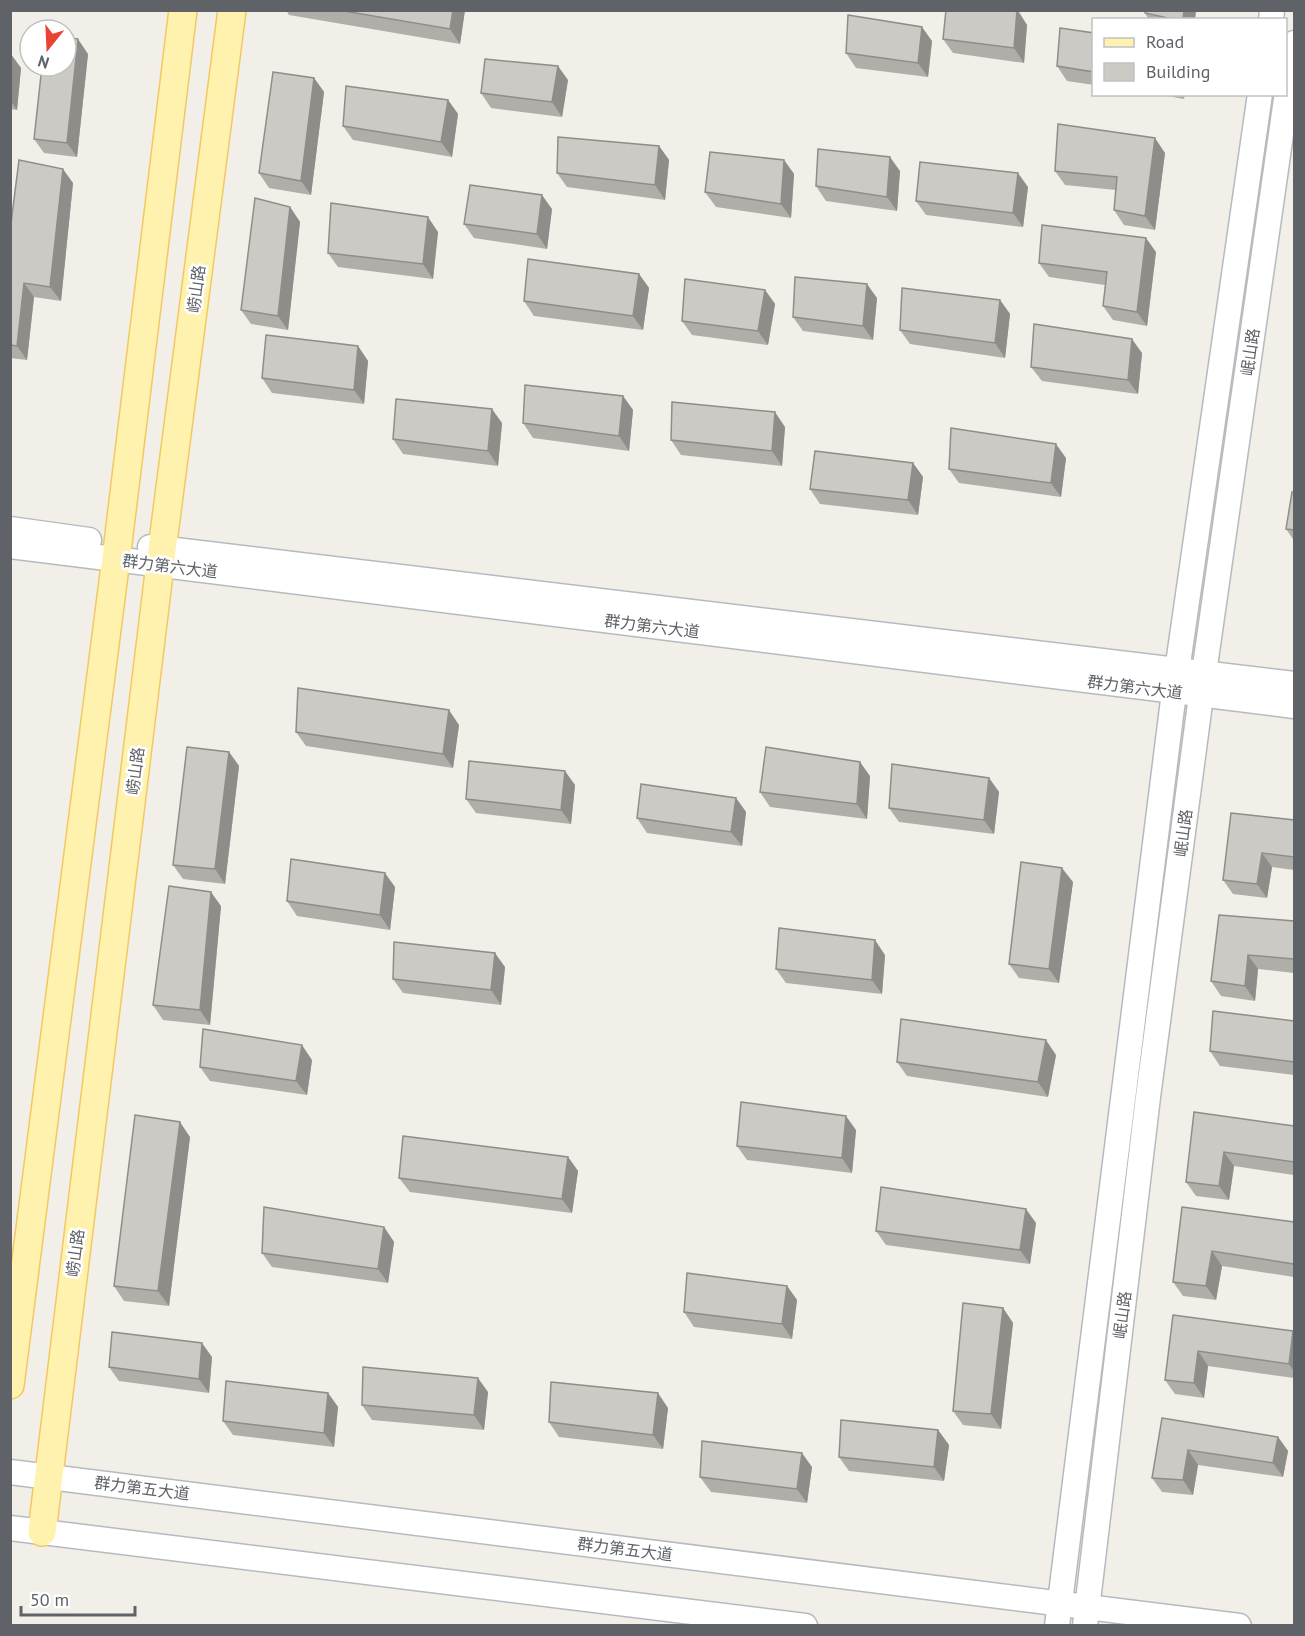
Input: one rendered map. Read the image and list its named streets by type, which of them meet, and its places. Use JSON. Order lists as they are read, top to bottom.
{
  "streets": {
    "main road": [
      "崂山路",
      "岷山路",
      "群力第六大道",
      "群力第五大道"
    ]
  },
  "crossings": [
    ["崂山路", "群力第六大道"],
    ["崂山路", "群力第五大道"],
    ["岷山路", "群力第六大道"],
    ["岷山路", "群力第五大道"]
  ],
  "legend": ["Road", "Building"],
  "scale_bar": "50 m",
  "north": "bottom"
}
